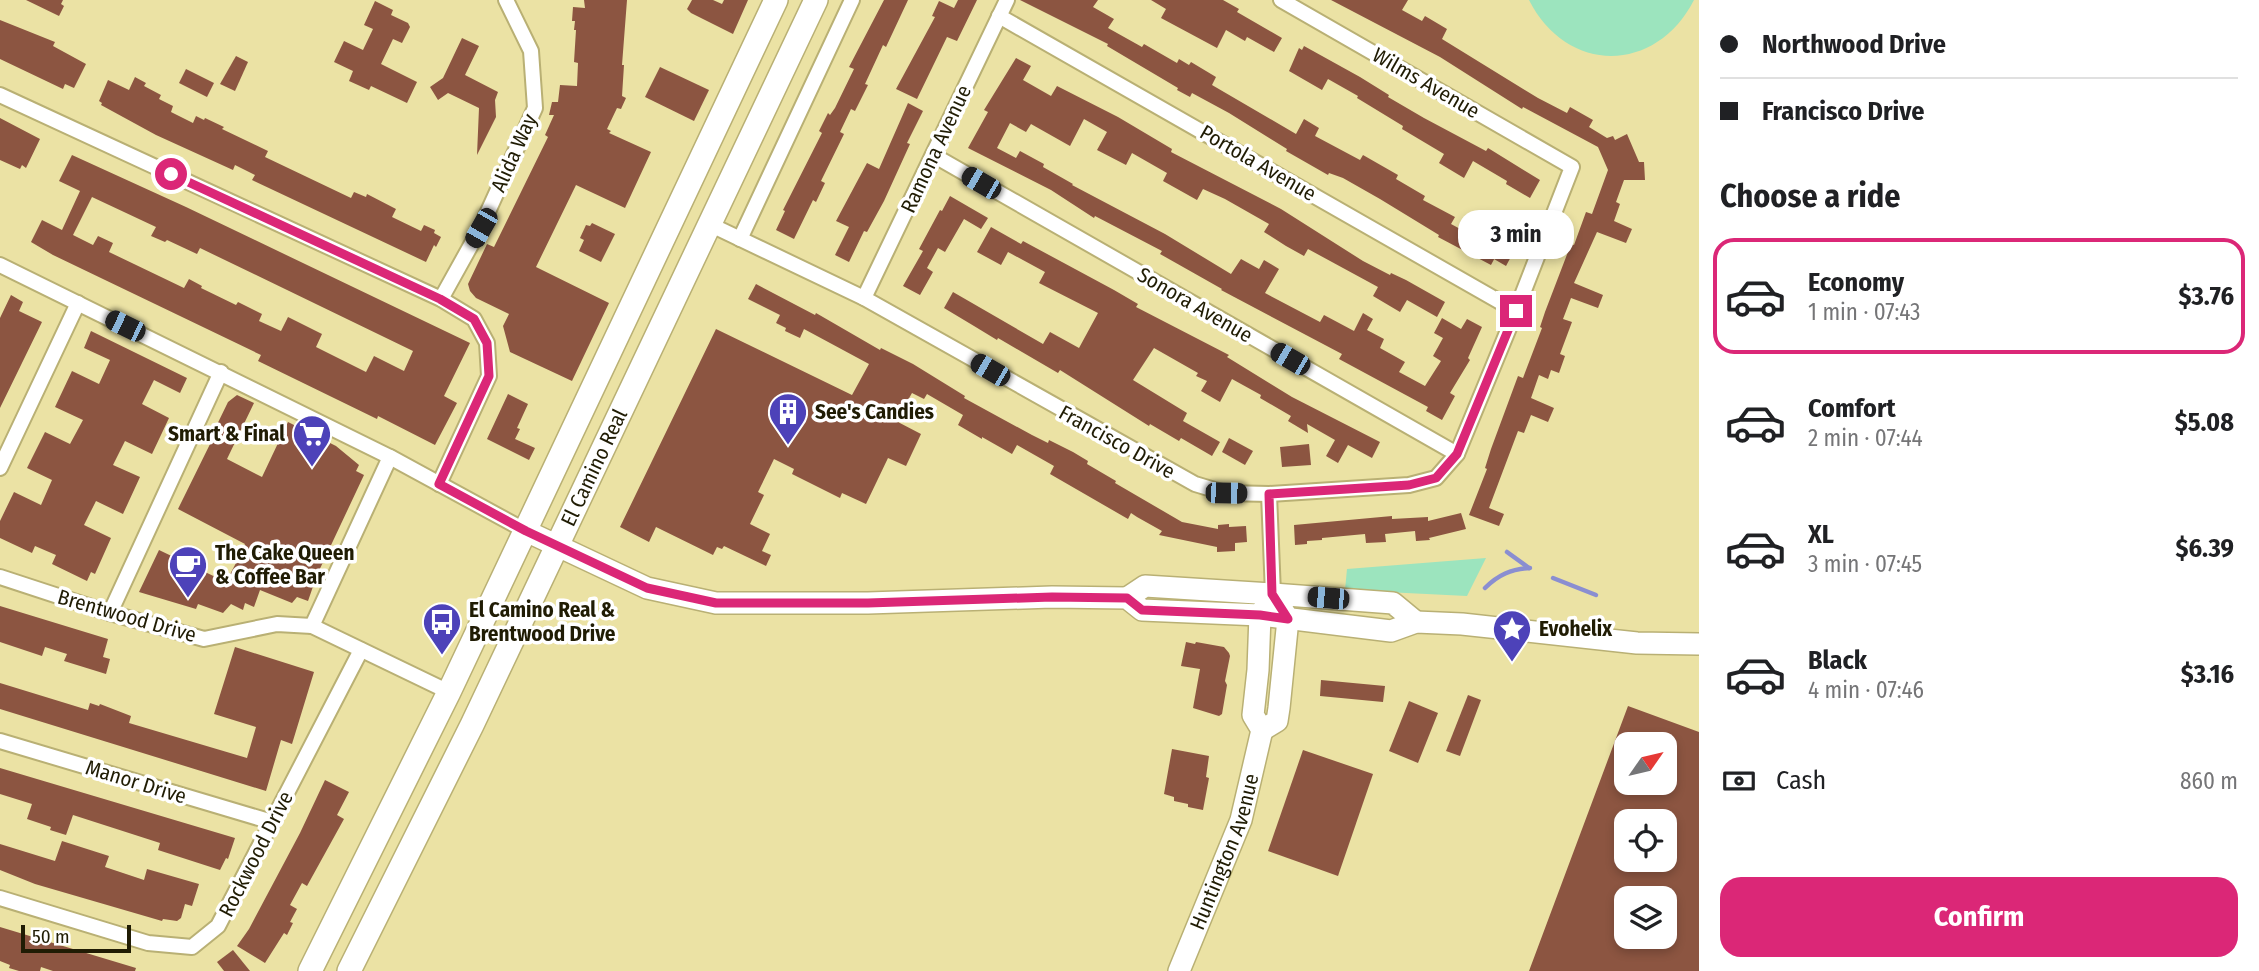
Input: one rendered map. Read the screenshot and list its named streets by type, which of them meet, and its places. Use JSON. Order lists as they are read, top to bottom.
{
  "streets": {
    "main road": ["El Camino Real", "Huntington Avenue"],
    "street": [
      "Wilms Avenue",
      "Ramona Avenue",
      "Alida Way",
      "Portola Avenue",
      "Sonora Avenue",
      "Francisco Drive",
      "Brentwood Drive",
      "Manor Drive",
      "Rockwood Drive"
    ]
  },
  "crossings": [
    ["Wilms Avenue", "Francisco Drive"],
    ["Ramona Avenue", "Portola Avenue"],
    ["Ramona Avenue", "Sonora Avenue"],
    ["Ramona Avenue", "Francisco Drive"],
    ["Portola Avenue", "Francisco Drive"],
    ["Sonora Avenue", "Francisco Drive"],
    ["Francisco Drive", "El Camino Real"],
    ["El Camino Real", "Brentwood Drive"],
    ["Brentwood Drive", "Rockwood Drive"],
    ["Manor Drive", "Rockwood Drive"]
  ],
  "places": {
    "building": ["See's Candies"],
    "supermarket": ["Smart & Final"],
    "cafe": ["The Cake Queen & Coffee Bar"],
    "bus stop": ["El Camino Real & Brentwood Drive"],
    "place": ["Evohelix"]
  },
  "scale_bar": "50 m",
  "north": "top right",
  "page": {
    "banner": ["Northwood Drive", "Francisco Drive"],
    "heading": "Choose a ride",
    "bubble": "3 min",
    "list": [
      {
        "name": "Economy",
        "note": "1 min · 07:43",
        "value": "$3.76"
      },
      {
        "name": "Comfort",
        "note": "2 min · 07:44",
        "value": "$5.08"
      },
      {
        "name": "XL",
        "note": "3 min · 07:45",
        "value": "$6.39"
      },
      {
        "name": "Black",
        "note": "4 min · 07:46",
        "value": "$3.16"
      }
    ],
    "pay": ["Cash", "860 m"],
    "buttons": "Confirm",
    "scale": "50 m"
  }
}
